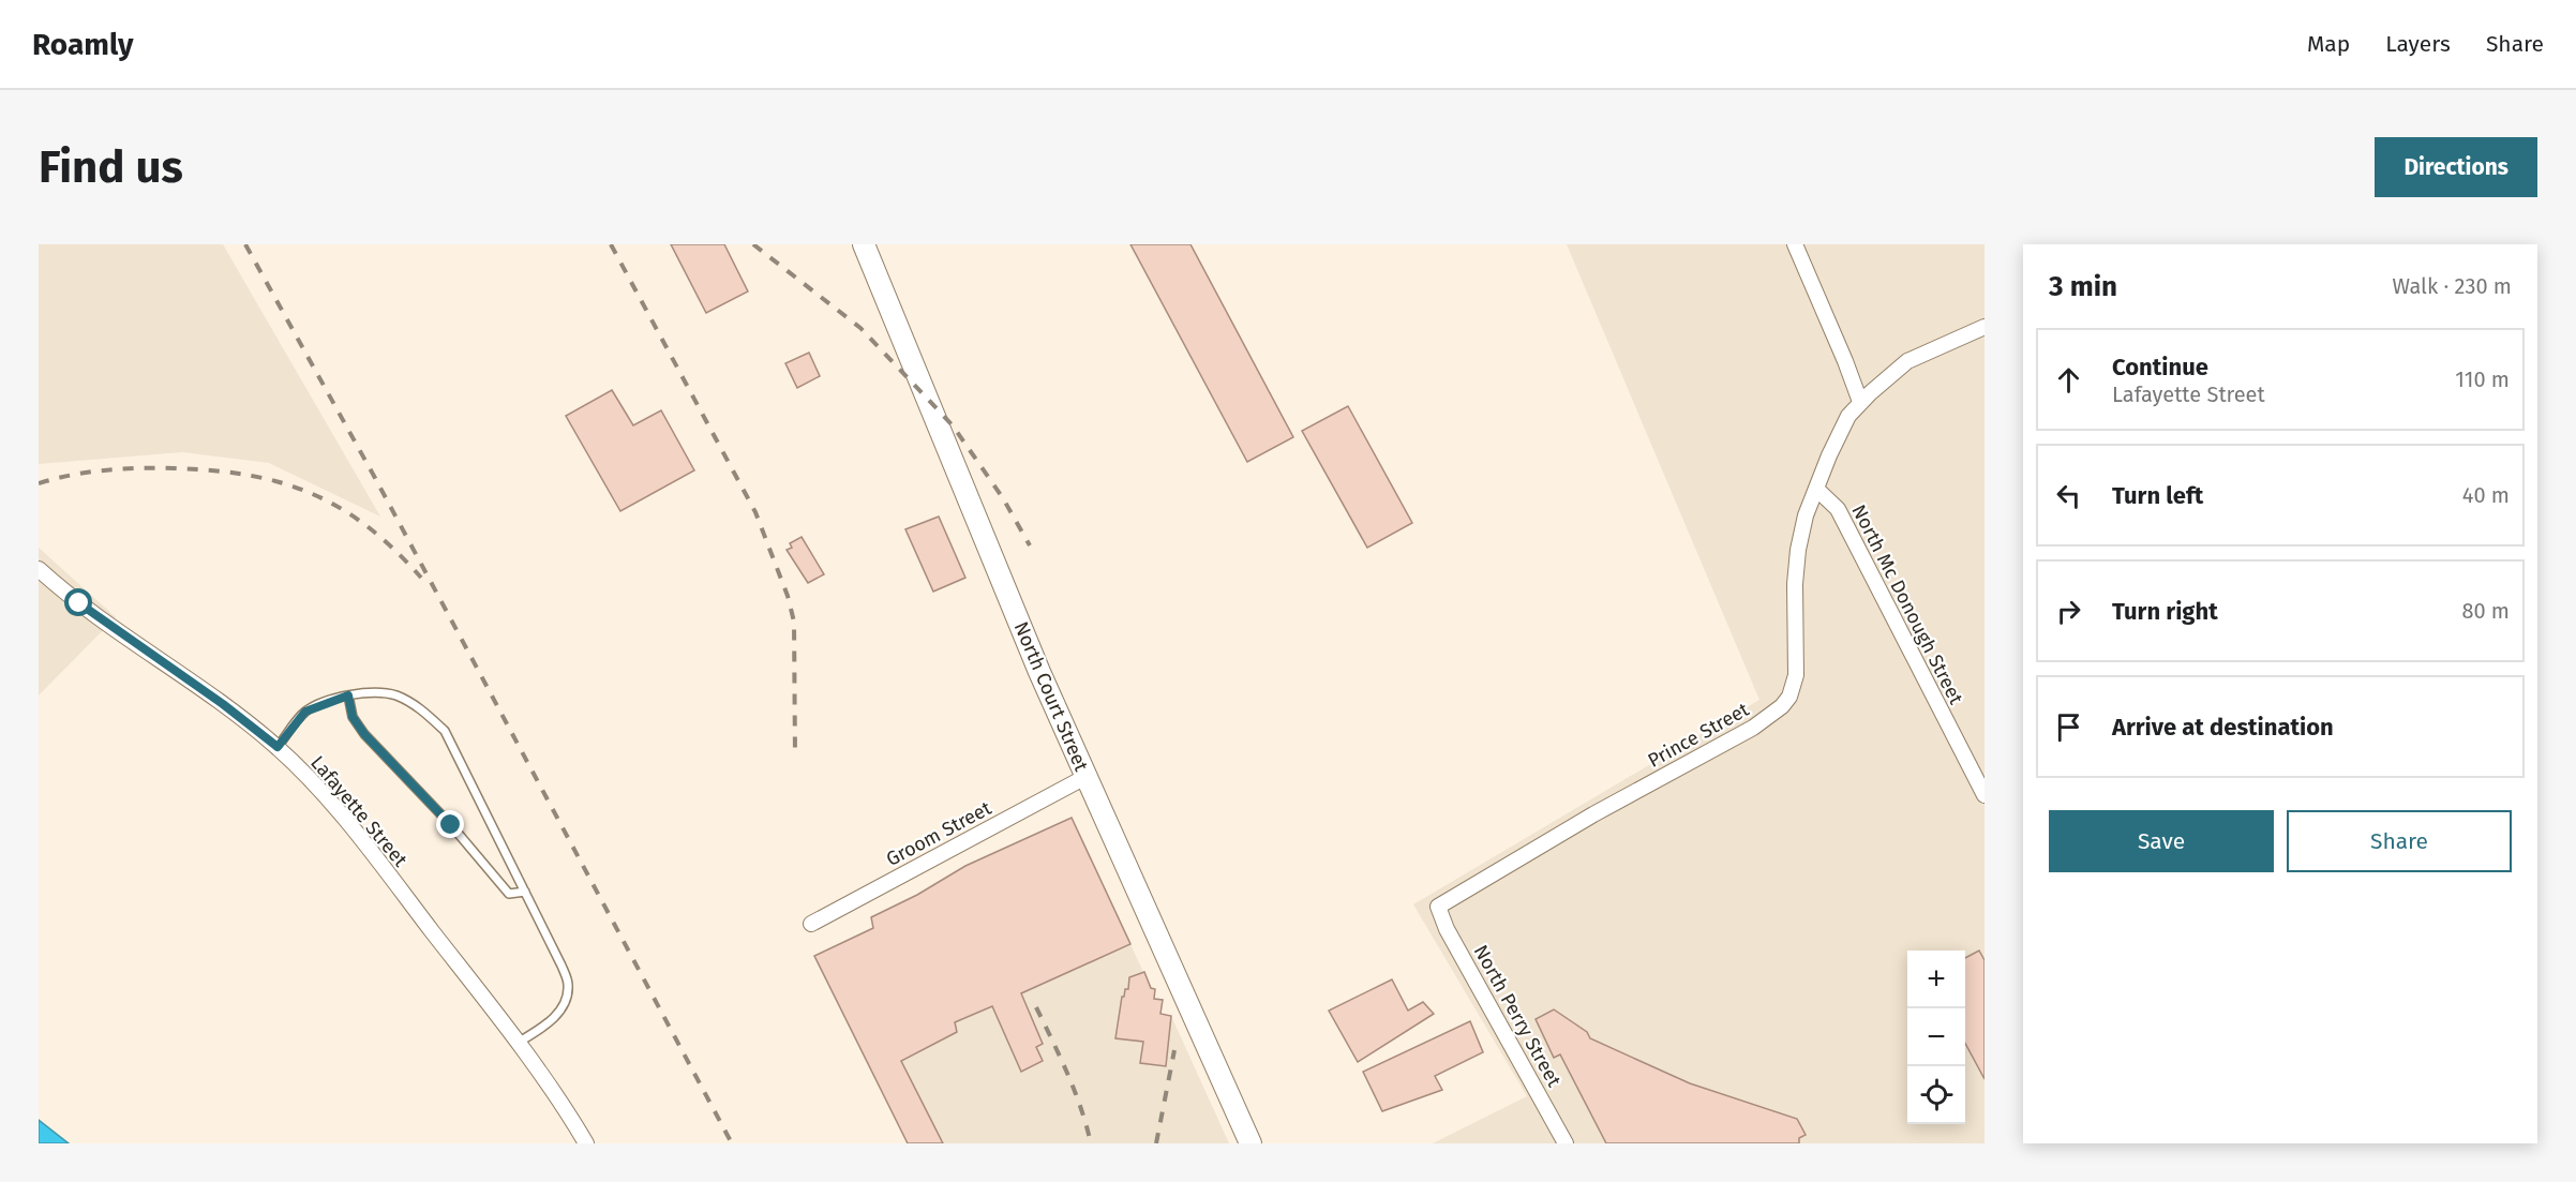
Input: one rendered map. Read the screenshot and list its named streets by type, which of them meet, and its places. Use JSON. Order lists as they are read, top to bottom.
{
  "streets": {
    "main road": ["North Court Street"],
    "street": [
      "North Mc Donough Street",
      "Prince Street",
      "Lafayette Street",
      "Groom Street",
      "North Perry Street"
    ]
  },
  "crossings": [
    ["North Mc Donough Street", "Prince Street"],
    ["North Court Street", "Groom Street"],
    ["Prince Street", "North Perry Street"]
  ],
  "page": {
    "header": "Roamly",
    "nav": ["Map", "Layers", "Share"],
    "buttons": [
      "Directions",
      ["Save", "Share"]
    ],
    "title": "Find us",
    "heading": ["3 min", "Walk · 230 m"],
    "list": [
      ["Continue", "Lafayette Street", "110 m"],
      ["Turn left", "40 m"],
      ["Turn right", "80 m"],
      "Arrive at destination"
    ],
    "map_buttons": ["+", "−"]
  }
}
